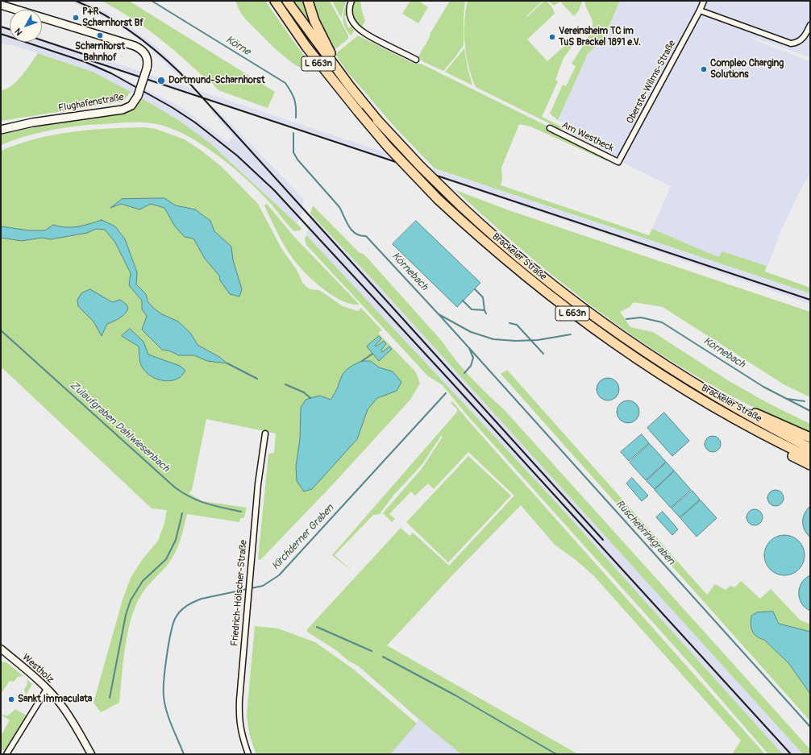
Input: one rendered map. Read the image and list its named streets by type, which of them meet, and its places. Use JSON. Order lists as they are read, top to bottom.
{
  "streets": {
    "highway": ["L 663n", "Brackeler Straße"],
    "main road": ["Flughafenstraße"],
    "street": [
      "Oberste-Wilms-Straße",
      "Am Westheck",
      "Friedrich-Hölscher-Straße",
      "Westholz"
    ]
  },
  "crossings": [
    ["Oberste-Wilms-Straße", "Am Westheck"]
  ],
  "water": [
    "Körne",
    "Körnebach",
    "Zulaufgraben Dahlwiesenbach",
    "Rüschebrinkgraben",
    "Kirchderner Graben"
  ],
  "places": [
    "P+R Scharnhorst Bf",
    "Scharnhorst Bahnhof",
    "Vereinsheim TC im TuS Brackel 1891 e.V.",
    "Compleo Charging Solutions",
    "Dortmund-Scharnhorst",
    "Sankt Immaculata"
  ],
  "north": "bottom left"
}
